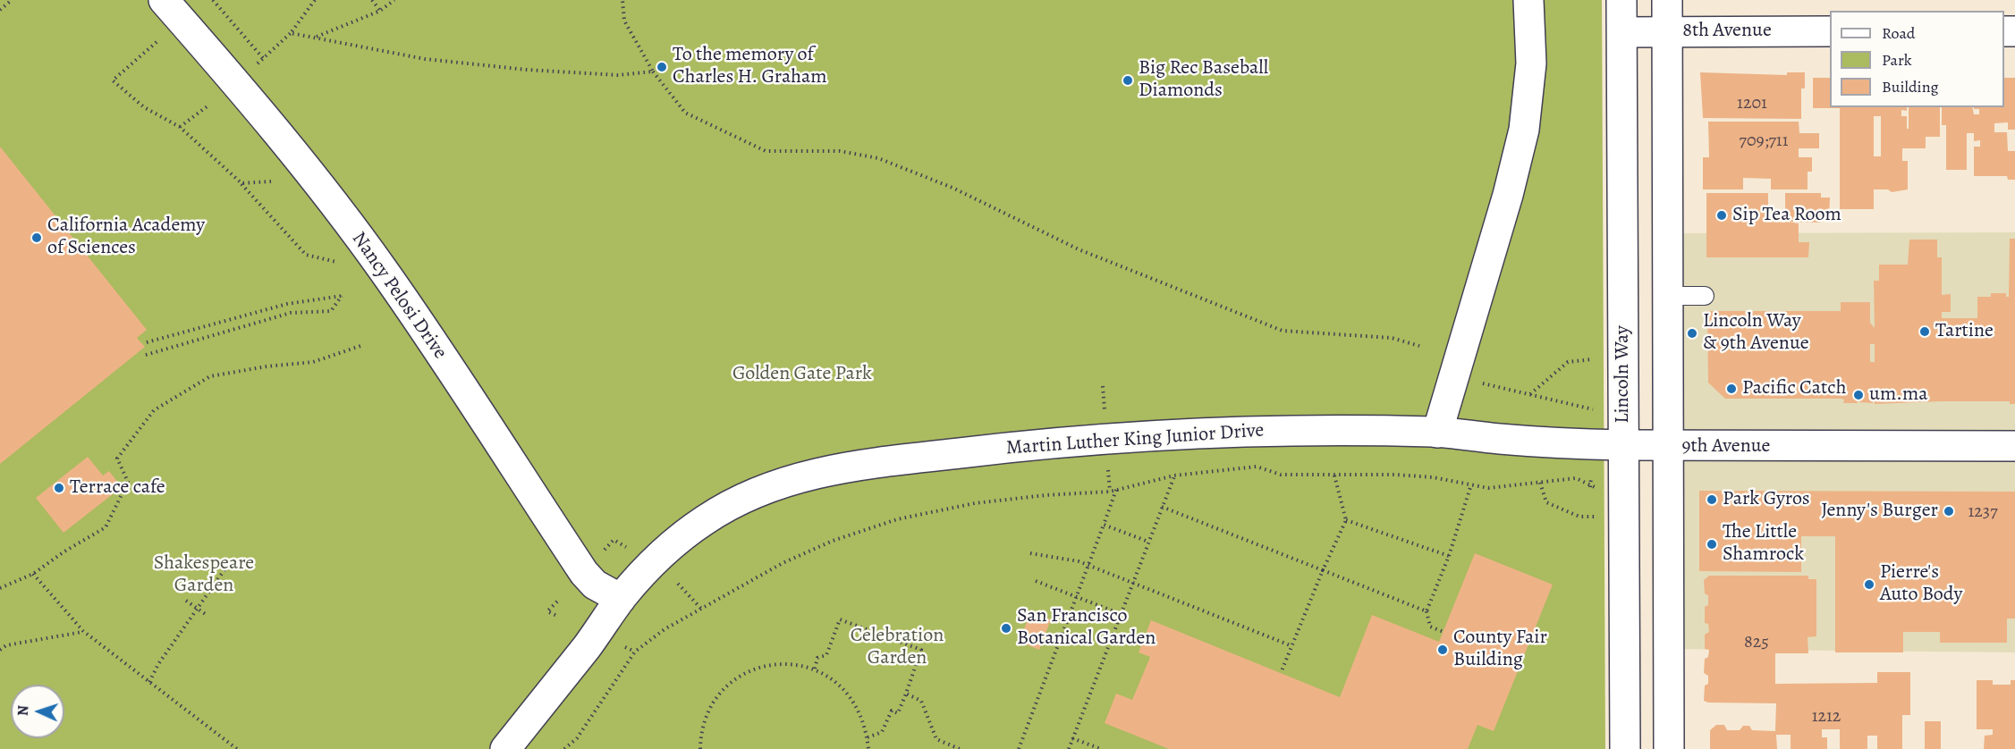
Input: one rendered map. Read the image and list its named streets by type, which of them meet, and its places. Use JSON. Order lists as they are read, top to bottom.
{
  "streets": {
    "street": [
      "8th Avenue",
      "Nancy Pelosi Drive",
      "Lincoln Way",
      "Martin Luther King Junior Drive",
      "9th Avenue"
    ]
  },
  "crossings": [
    ["8th Avenue", "Lincoln Way"],
    ["Nancy Pelosi Drive", "Martin Luther King Junior Drive"],
    ["Lincoln Way", "9th Avenue"],
    ["Martin Luther King Junior Drive", "9th Avenue"]
  ],
  "parks": ["Golden Gate Park", "Shakespeare Garden", "Celebration Garden"],
  "places": [
    "To the memory of Charles H. Graham",
    "Big Rec Baseball Diamonds",
    "Sip Tea Room",
    "California Academy of Sciences",
    "Tartine",
    "Lincoln Way & 9th Avenue",
    "Pacific Catch",
    "um.ma",
    "Terrace cafe",
    "Park Gyros",
    "Jenny's Burger",
    "The Little Shamrock",
    "Pierre's Auto Body",
    "San Francisco Botanical Garden",
    "County Fair Building"
  ],
  "house_numbers": [
    "1201",
    "709;711",
    "1237",
    "825",
    "1212"
  ],
  "legend": ["Road", "Park", "Building"],
  "north": "left"
}
